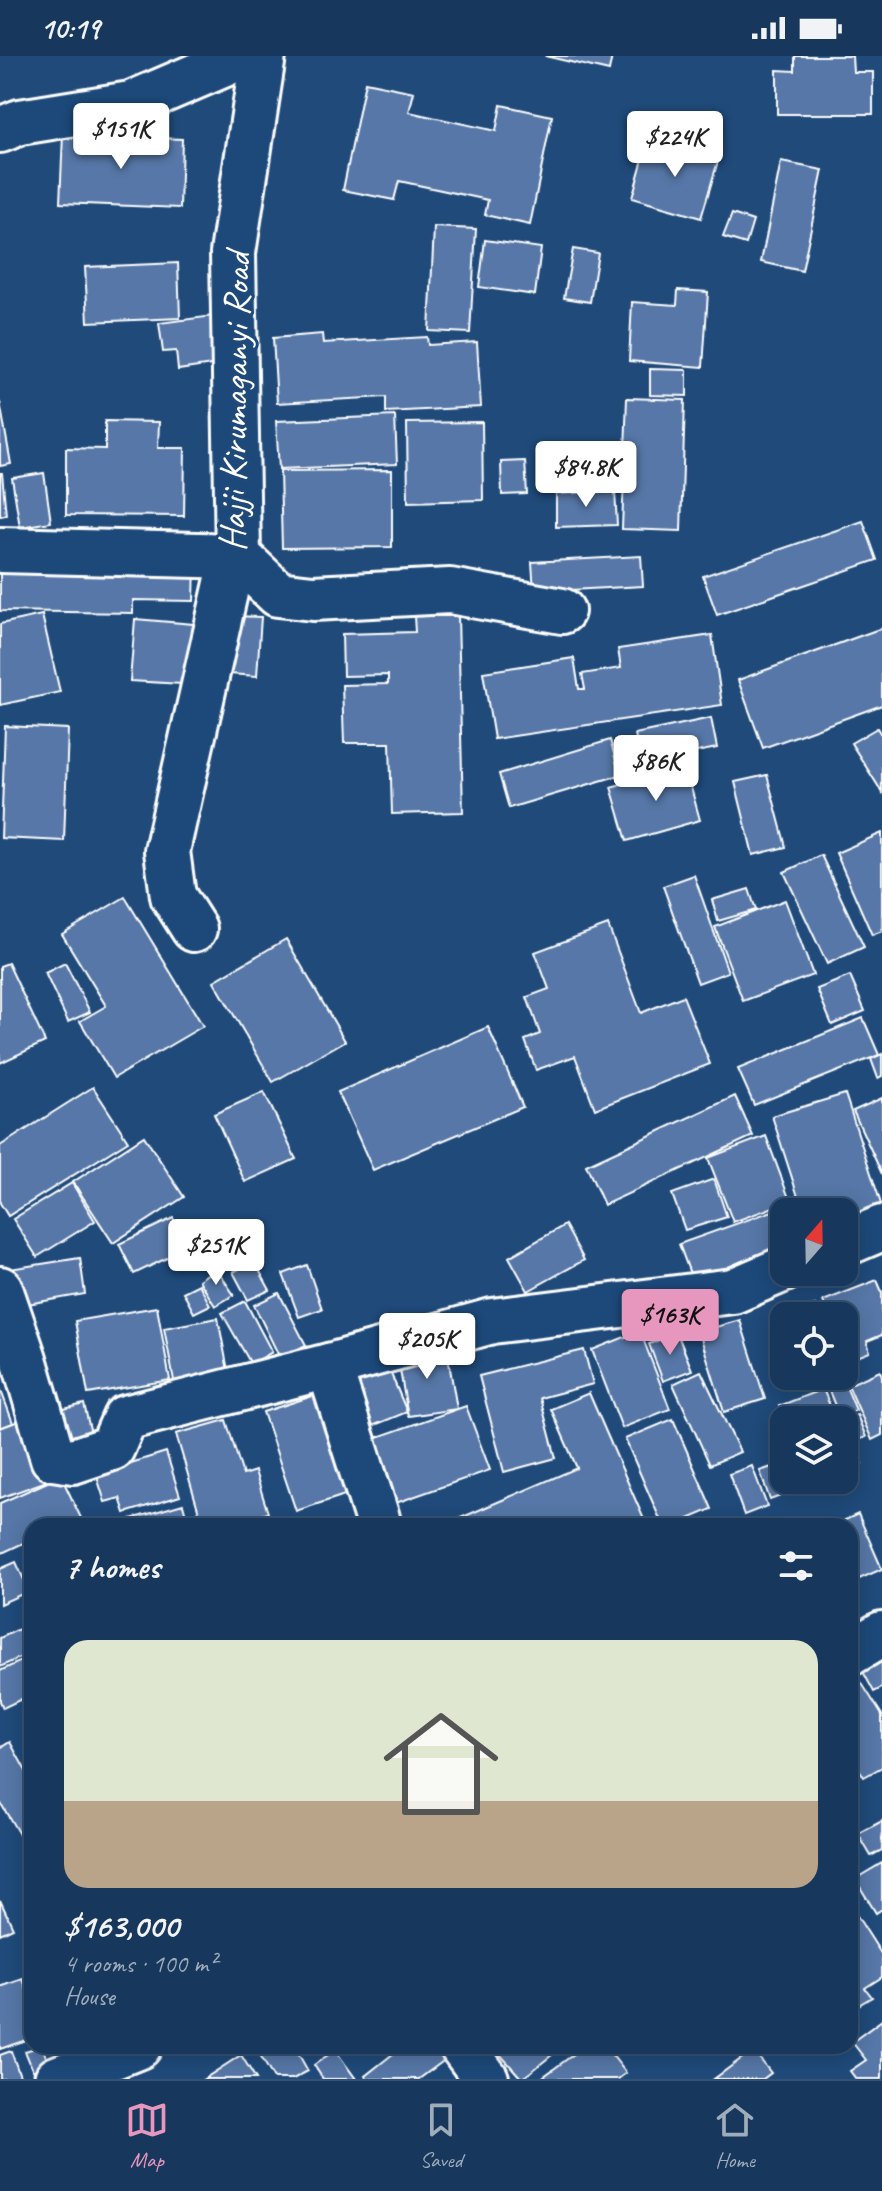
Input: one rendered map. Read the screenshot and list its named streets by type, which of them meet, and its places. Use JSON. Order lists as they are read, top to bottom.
{
  "streets": {
    "street": ["Hajji Kirumaganyi Road"]
  },
  "north": "top",
  "page": {
    "status": "10:19",
    "price": [
      "$151K",
      "$224K",
      "$84.8K",
      "$86K",
      "$251K",
      "$163K",
      "$205K"
    ],
    "heading": "7 homes",
    "list": [
      {
        "name": "$163,000",
        "note": "4 rooms · 100 m² · House"
      }
    ],
    "tabs": ["Map", "Saved", "Home"]
  }
}
